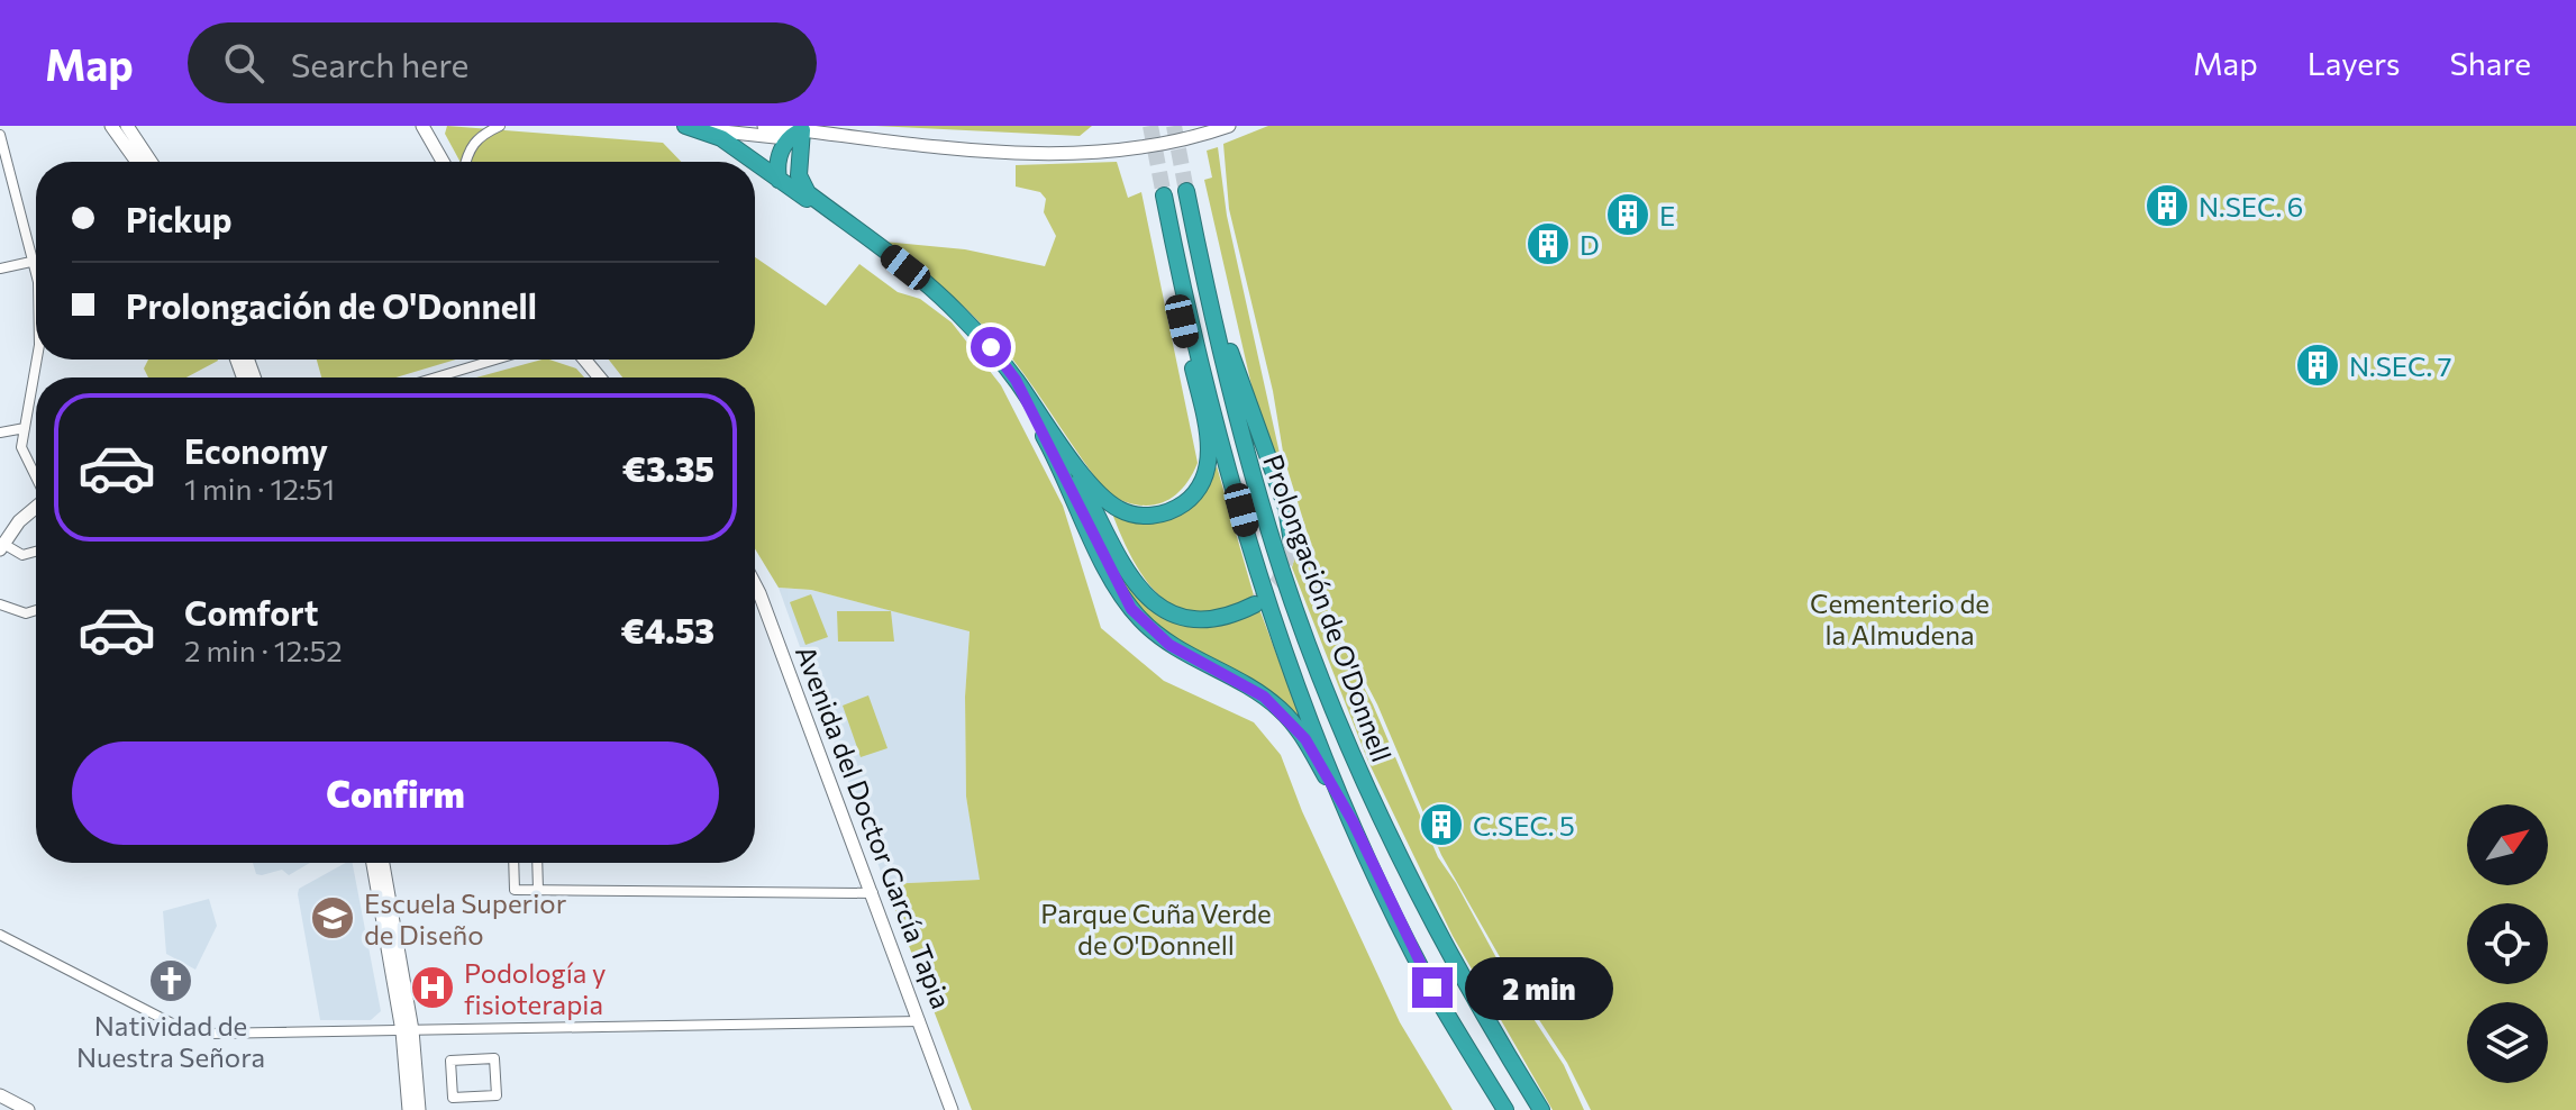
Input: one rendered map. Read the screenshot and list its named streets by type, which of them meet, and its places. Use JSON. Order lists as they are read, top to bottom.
{
  "streets": {
    "highway": ["Prolongación de O'Donnell"],
    "street": ["Avenida del Doctor García Tapia"]
  },
  "parks": ["Cementerio de la Almudena", "Parque Cuña Verde de O'Donnell"],
  "places": {
    "building": [
      "N.SEC. 6",
      "E",
      "D",
      "N.SEC. 7",
      "C.SEC. 5"
    ],
    "school or university": ["Escuela Superior de Diseño"],
    "church": ["Natividad de Nuestra Señora"],
    "hospital": ["Podología y fisioterapia"]
  },
  "north": "top right",
  "page": {
    "header": "Map",
    "search": "Search here",
    "nav": ["Map", "Layers", "Share"],
    "banner": ["Pickup", "Prolongación de O'Donnell"],
    "list": [
      {
        "name": "Economy",
        "note": "1 min · 12:51",
        "value": "€3.35"
      },
      {
        "name": "Comfort",
        "note": "2 min · 12:52",
        "value": "€4.53"
      }
    ],
    "buttons": "Confirm",
    "bubble": "2 min"
  }
}
